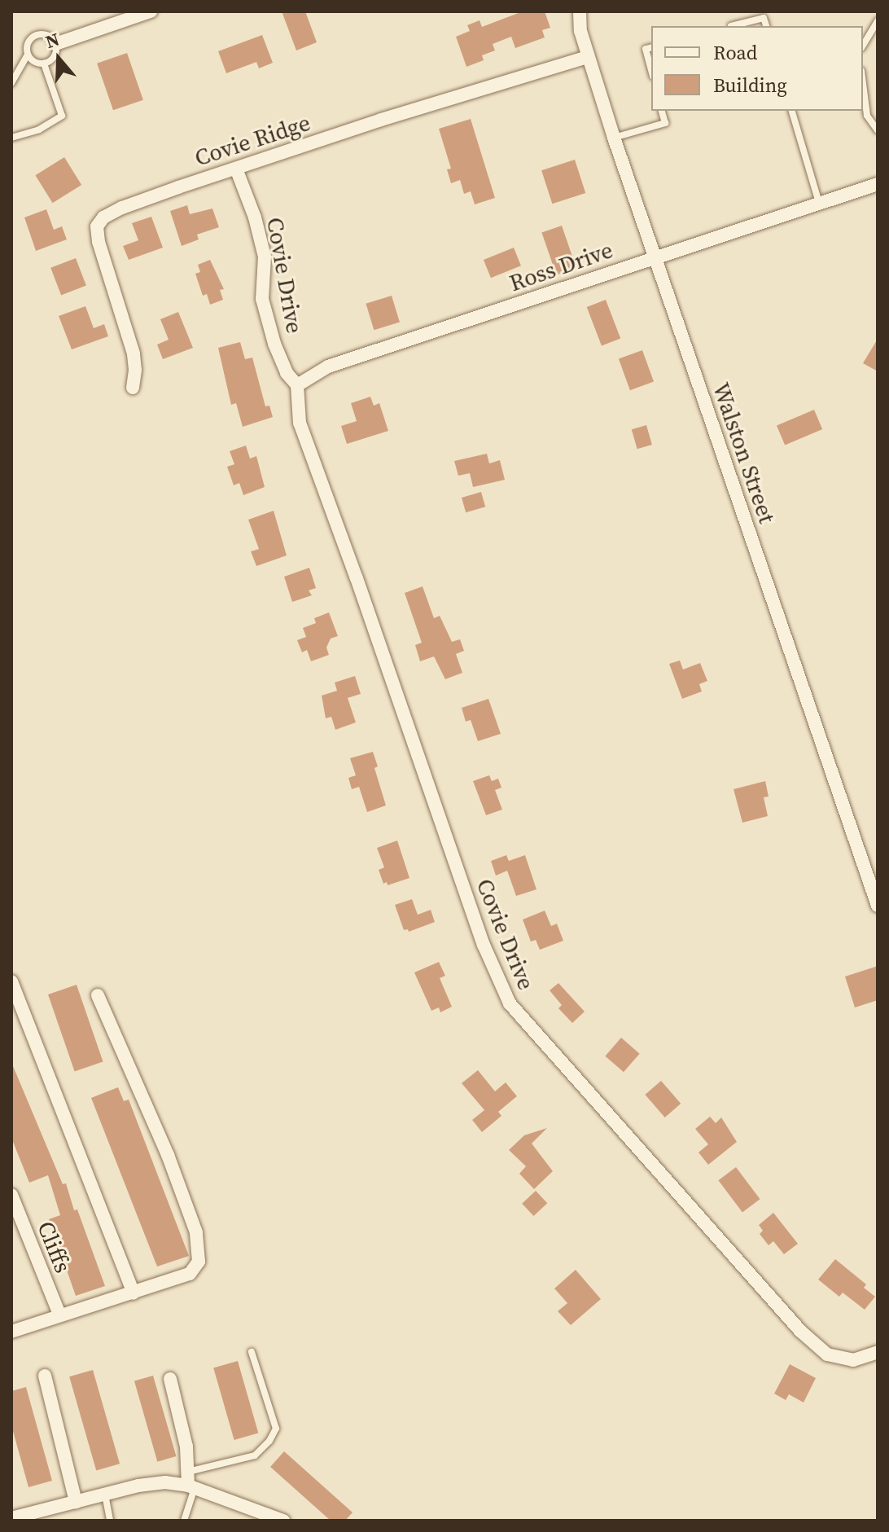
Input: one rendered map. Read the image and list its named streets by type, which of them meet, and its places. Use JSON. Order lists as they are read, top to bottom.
{
  "streets": {
    "street": [
      "Covie Ridge",
      "Ross Drive",
      "Covie Drive",
      "Walston Street",
      "Cliffs"
    ]
  },
  "crossings": [
    ["Covie Ridge", "Covie Drive"],
    ["Covie Ridge", "Walston Street"],
    ["Ross Drive", "Covie Drive"],
    ["Ross Drive", "Walston Street"]
  ],
  "legend": ["Road", "Building"],
  "north": "top"
}
